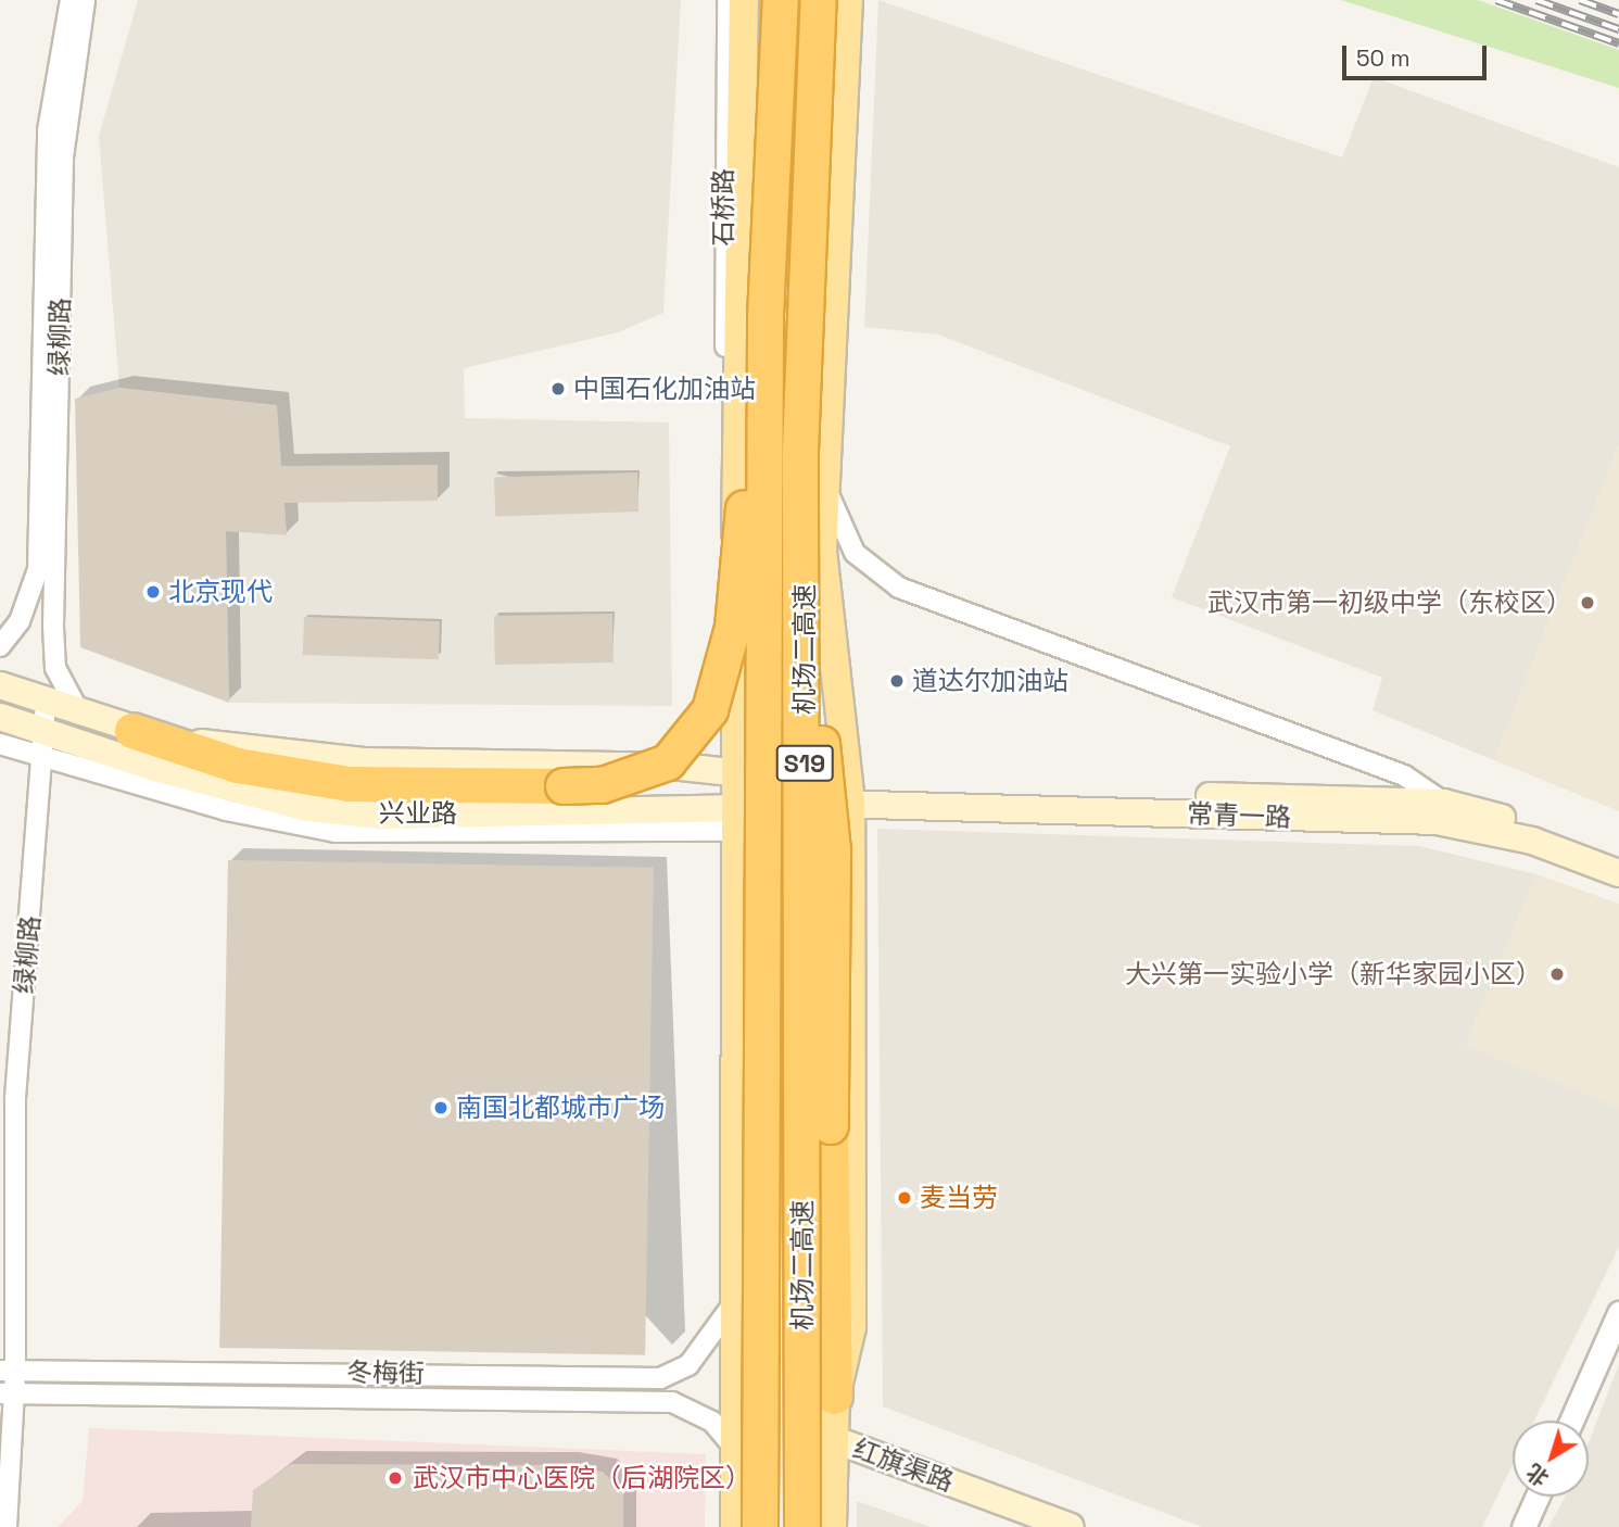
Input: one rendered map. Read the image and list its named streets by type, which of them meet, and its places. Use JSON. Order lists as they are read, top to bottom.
{
  "streets": {
    "highway": ["机场二高速", "S19"],
    "main road": ["兴业路", "常青一路", "红旗渠路"],
    "street": ["石桥路", "绿柳路", "冬梅街"]
  },
  "crossings": [
    ["绿柳路", "兴业路"],
    ["绿柳路", "冬梅街"],
    ["兴业路", "常青一路"]
  ],
  "places": [
    "中国石化加油站",
    "北京现代",
    "武汉市第一初级中学（东校区）",
    "道达尔加油站",
    "大兴第一实验小学（新华家园小区）",
    "南国北都城市广场",
    "麦当劳",
    "武汉市中心医院（后湖院区）"
  ],
  "scale_bar": "50 m",
  "north": "bottom left"
}
